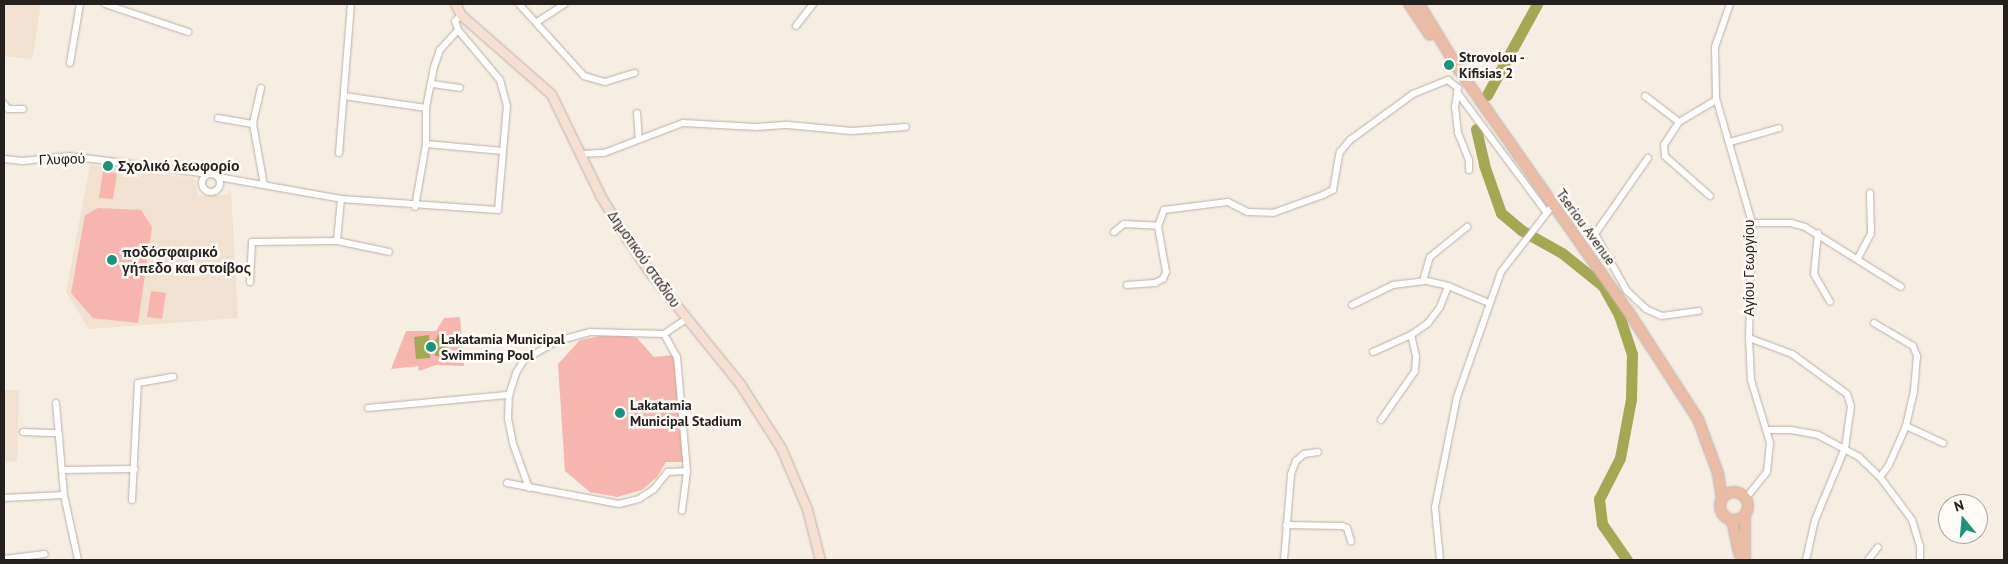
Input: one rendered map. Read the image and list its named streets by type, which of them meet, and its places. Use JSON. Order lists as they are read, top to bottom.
{
  "streets": {
    "main road": ["Tseriou Avenue", "Δημοτικού σταδίου"],
    "street": ["Γλυφού", "Αγίου Γεωργίου"]
  },
  "crossings": [
    ["Tseriou Avenue", "Αγίου Γεωργίου"]
  ],
  "places": [
    "Strovolou - Kifisias 2",
    "Σχολικό λεωφορίο",
    "ποδόσφαιρικό γήπεδο και στοίβος",
    "Lakatamia Municipal Swimming Pool",
    "Lakatamia Municipal Stadium"
  ],
  "north": "top"
}
